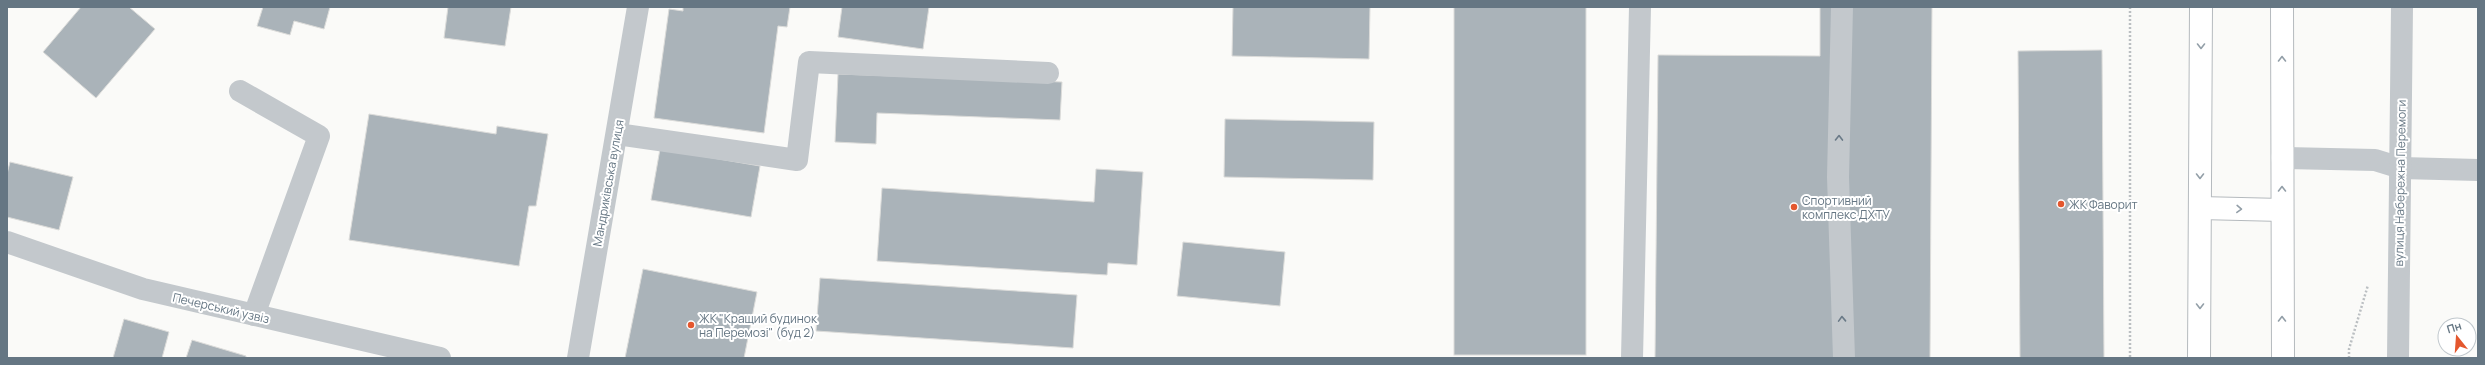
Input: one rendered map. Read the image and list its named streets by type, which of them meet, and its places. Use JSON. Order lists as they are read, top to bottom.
{
  "streets": {
    "street": ["Мандриківська вулиця", "вулиця Набережна Перемоги", "Печерський узвіз"]
  },
  "places": ["ЖК Фаворит", "Спортивний комплекс ДХТУ", "ЖК \"Кращий будинок на Перемозі\" (буд 2)"],
  "north": "top"
}
